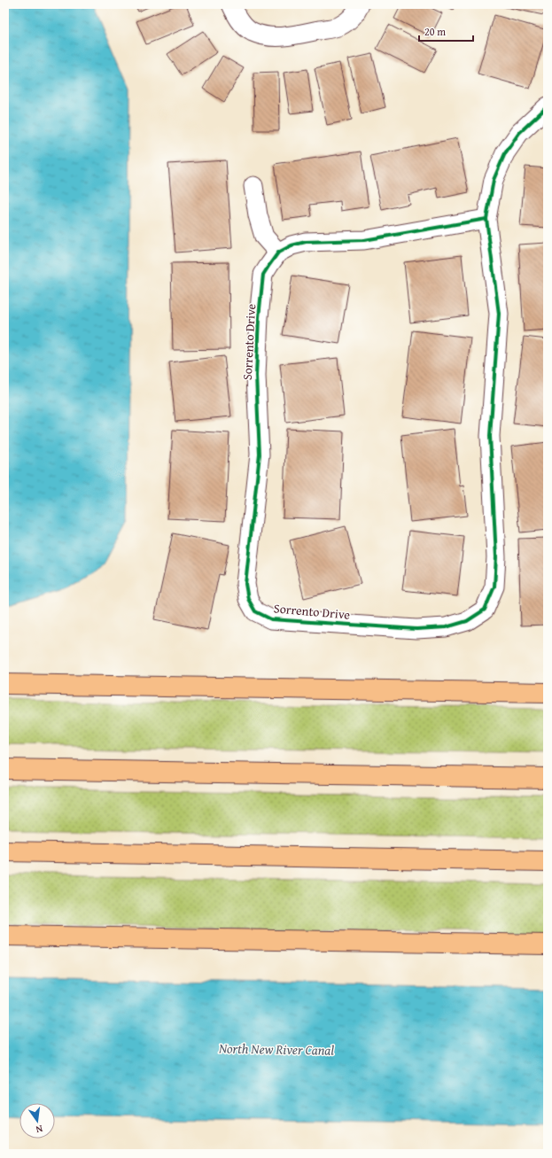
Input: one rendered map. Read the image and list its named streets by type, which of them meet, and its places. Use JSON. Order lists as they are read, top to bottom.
{
  "streets": {
    "street": ["Sorrento Drive"]
  },
  "water": ["North New River Canal"],
  "scale_bar": "20 m",
  "north": "bottom"
}
